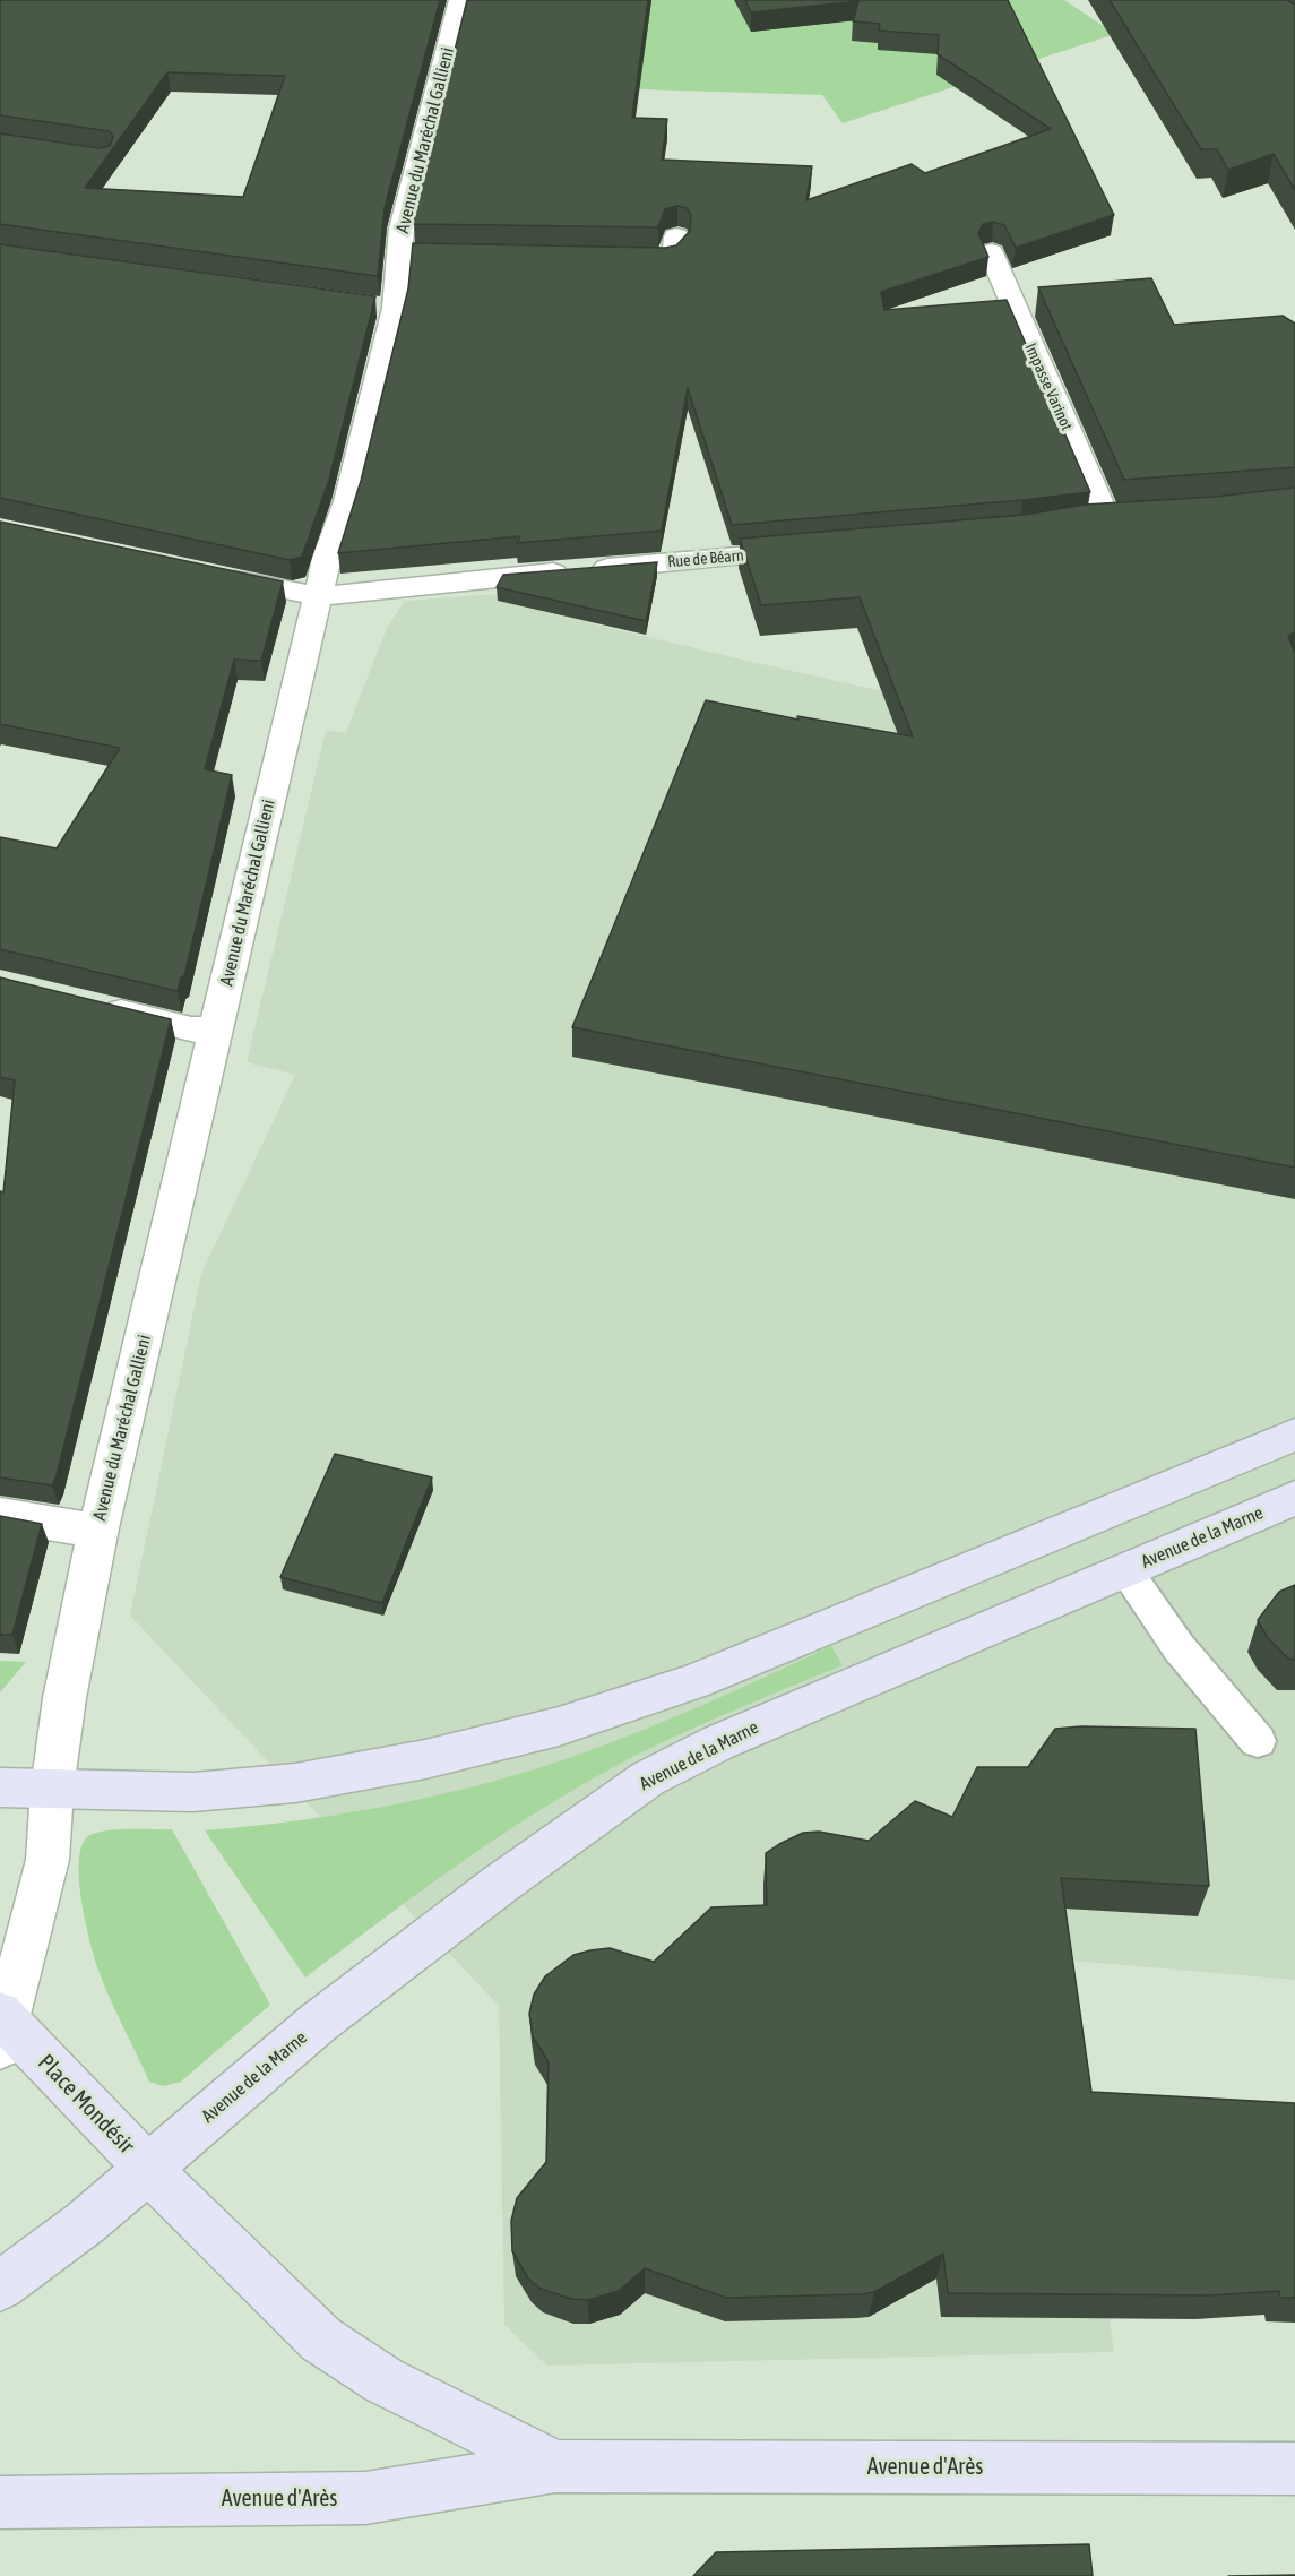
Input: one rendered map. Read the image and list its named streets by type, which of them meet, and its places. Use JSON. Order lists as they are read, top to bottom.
{
  "streets": {
    "main road": ["Avenue de la Marne", "Place Mondésir", "Avenue d'Arès"],
    "street": ["Avenue du Maréchal Gallieni", "Impasse Varinot", "Rue de Béarn"]
  },
  "crossings": [
    ["Avenue du Maréchal Gallieni", "Rue de Béarn"],
    ["Avenue du Maréchal Gallieni", "Place Mondésir"],
    ["Avenue de la Marne", "Place Mondésir"],
    ["Avenue de la Marne", "Avenue d'Arès"],
    ["Place Mondésir", "Avenue d'Arès"]
  ]
}
